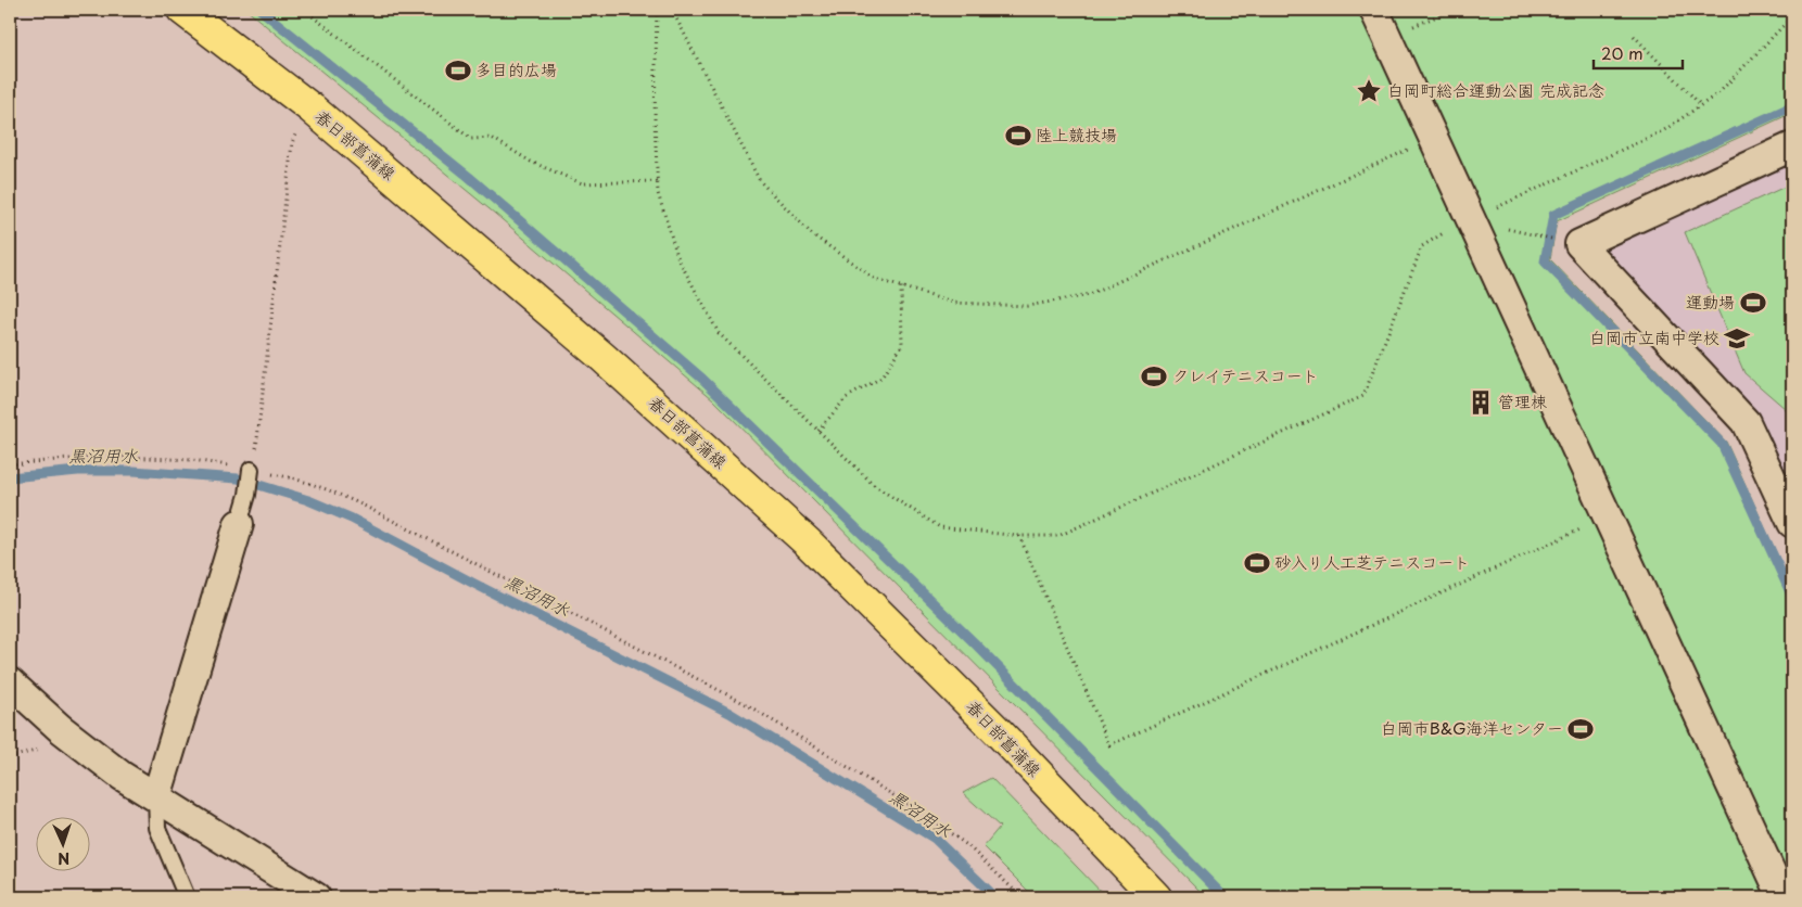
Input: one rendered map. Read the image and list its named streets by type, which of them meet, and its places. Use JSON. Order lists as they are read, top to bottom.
{
  "streets": {
    "main road": ["春日部菖蒲線"]
  },
  "water": ["黒沼用水"],
  "places": {
    "sports": [
      "多目的広場",
      "陸上競技場",
      "運動場",
      "クレイテニスコート",
      "砂入り人工芝テニスコート",
      "白岡市B&G海洋センター"
    ],
    "place": ["白岡町総合運動公園 完成記念"],
    "school or university": ["白岡市立南中学校"],
    "building": ["管理棟"]
  },
  "scale_bar": "20 m",
  "north": "bottom"
}
